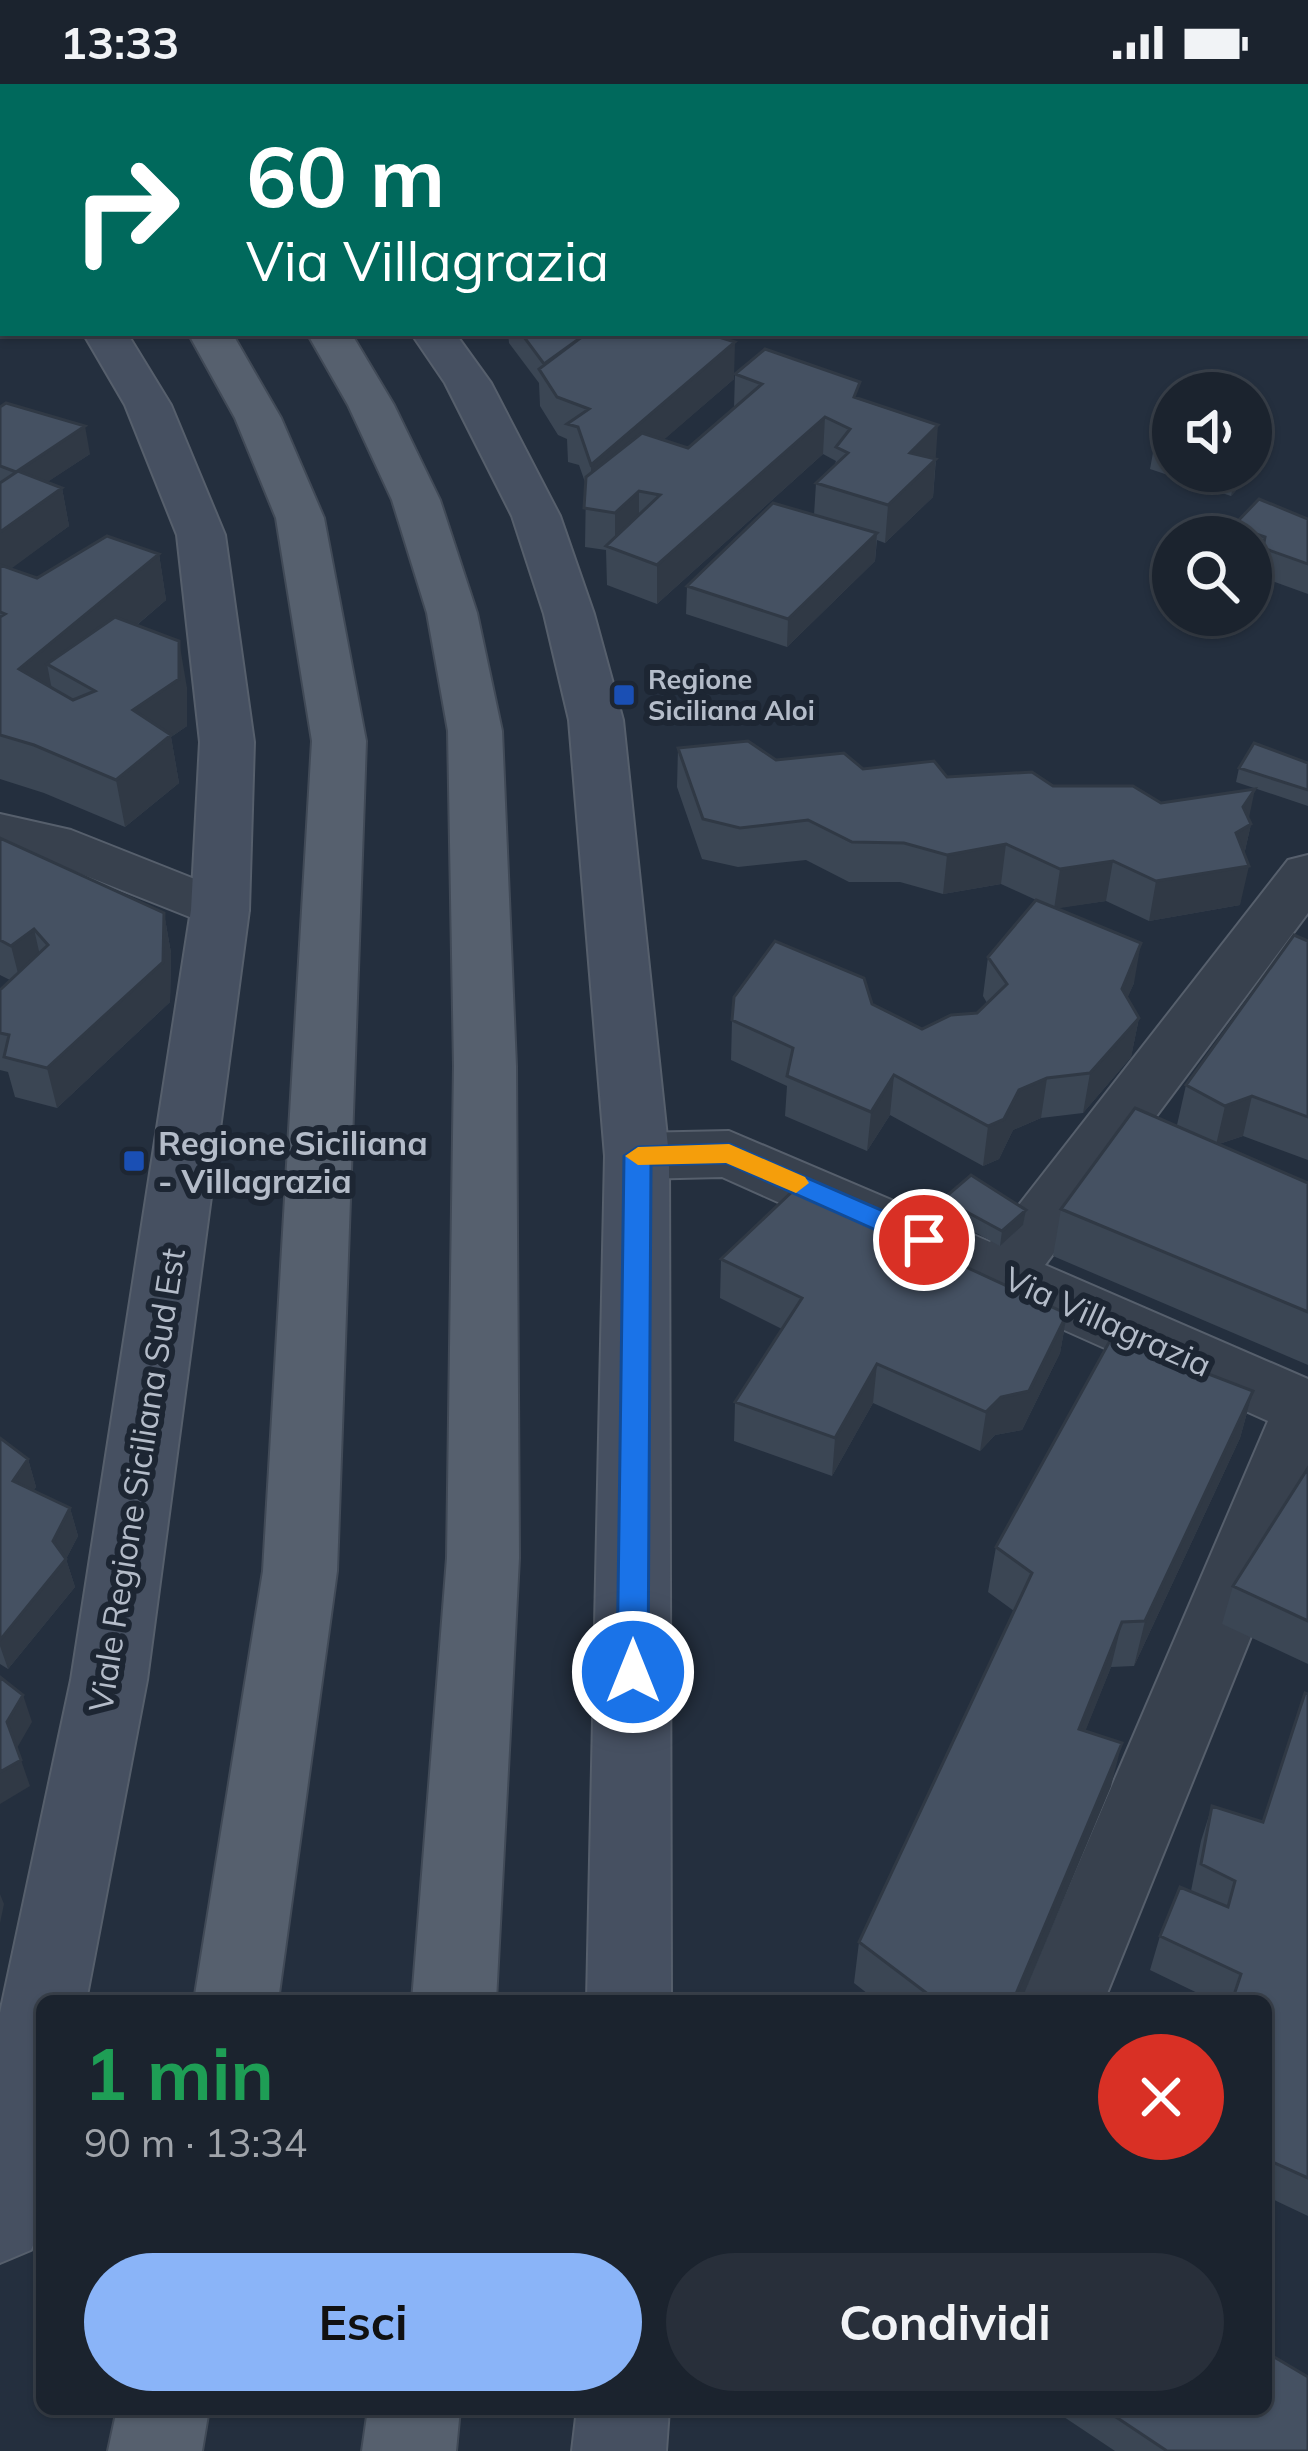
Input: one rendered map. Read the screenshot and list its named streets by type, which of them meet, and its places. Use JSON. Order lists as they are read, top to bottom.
{
  "streets": {
    "street": ["Via Villagrazia", "Viale Regione Siciliana Sud Est"]
  },
  "places": {
    "transit": ["Regione Siciliana Aloi", "Regione Siciliana - Villagrazia"]
  },
  "page": {
    "status": "13:33",
    "turn": ["60 m", "Via Villagrazia"],
    "heading": ["1 min", "90 m · 13:34"],
    "buttons": ["Esci", "Condividi"]
  }
}
